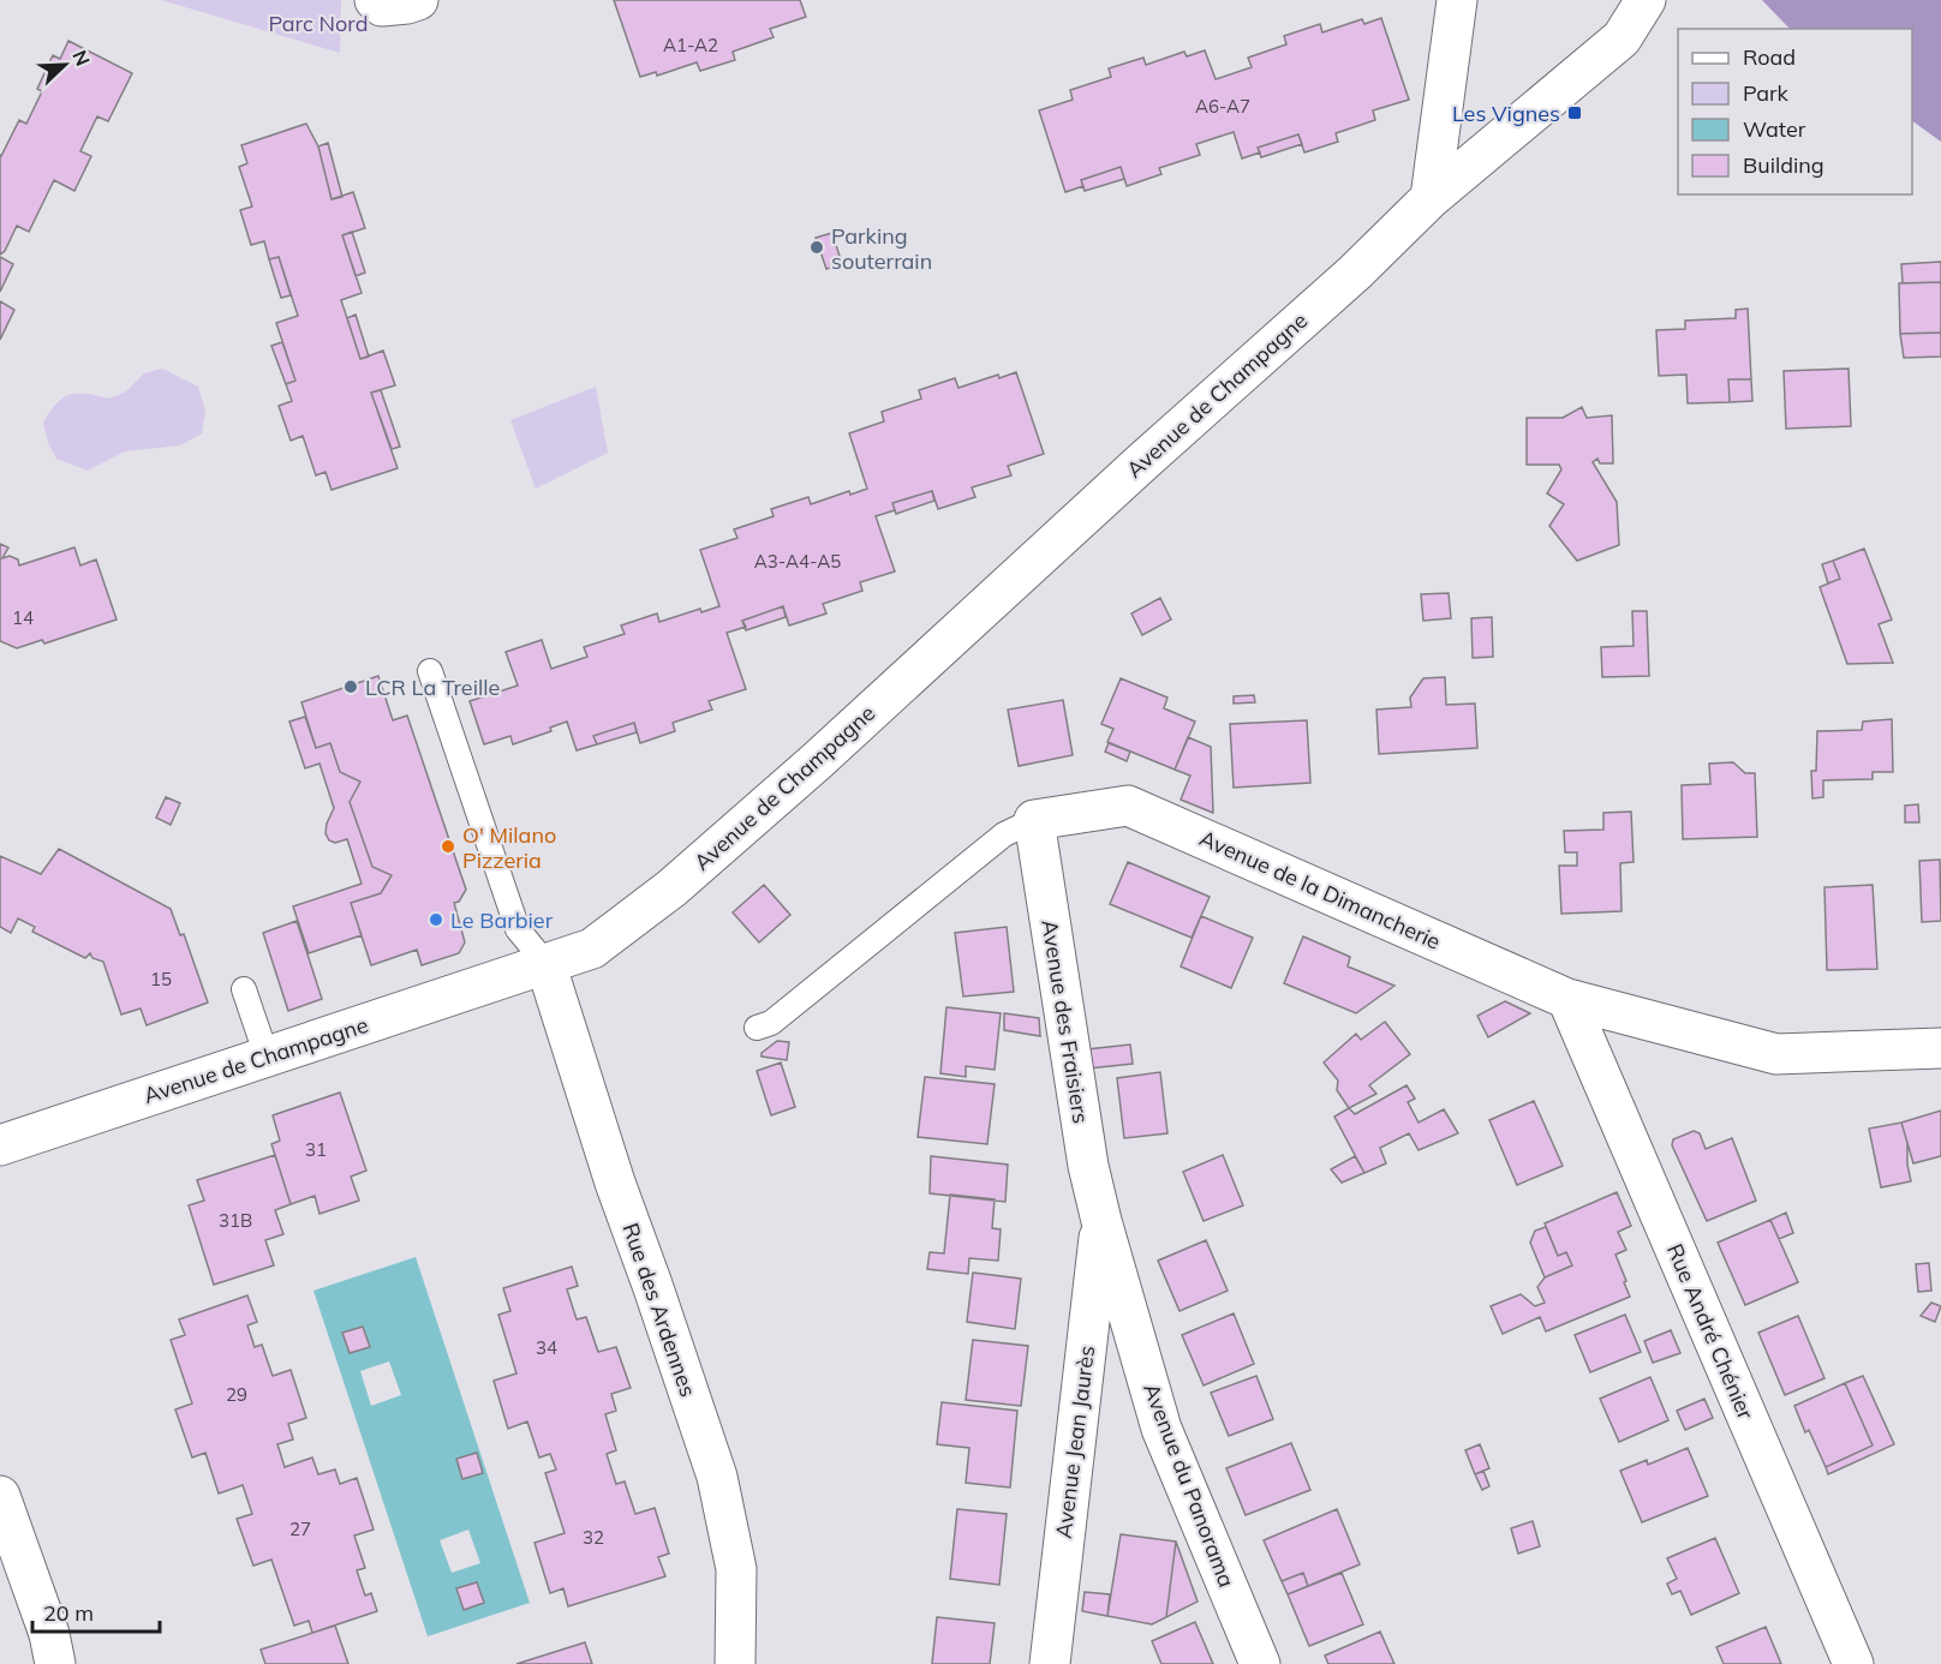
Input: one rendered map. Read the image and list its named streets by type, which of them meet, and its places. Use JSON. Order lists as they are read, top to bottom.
{
  "streets": {
    "street": [
      "Avenue de Champagne",
      "Avenue de la Dimancherie",
      "Avenue des Fraisiers",
      "Rue des Ardennes",
      "Rue André Chénier",
      "Avenue Jean Jaurès",
      "Avenue du Panorama"
    ]
  },
  "crossings": [
    ["Avenue de Champagne", "Rue des Ardennes"],
    ["Avenue de la Dimancherie", "Avenue des Fraisiers"],
    ["Avenue de la Dimancherie", "Rue André Chénier"],
    ["Avenue des Fraisiers", "Avenue Jean Jaurès"],
    ["Avenue des Fraisiers", "Avenue du Panorama"],
    ["Avenue Jean Jaurès", "Avenue du Panorama"]
  ],
  "parks": ["Parc Nord"],
  "places": {
    "transit": ["Les Vignes"],
    "other": [
      "Parking souterrain",
      "LCR La Treille",
      "O' Milano Pizzeria",
      "Le Barbier"
    ]
  },
  "house_numbers": [
    "A1-A2",
    "A6-A7",
    "A3-A4-A5",
    "14",
    "15",
    "31",
    "31B",
    "34",
    "29",
    "27",
    "32"
  ],
  "legend": [
    "Road",
    "Park",
    "Water",
    "Building"
  ],
  "scale_bar": "20 m",
  "north": "top right"
}
